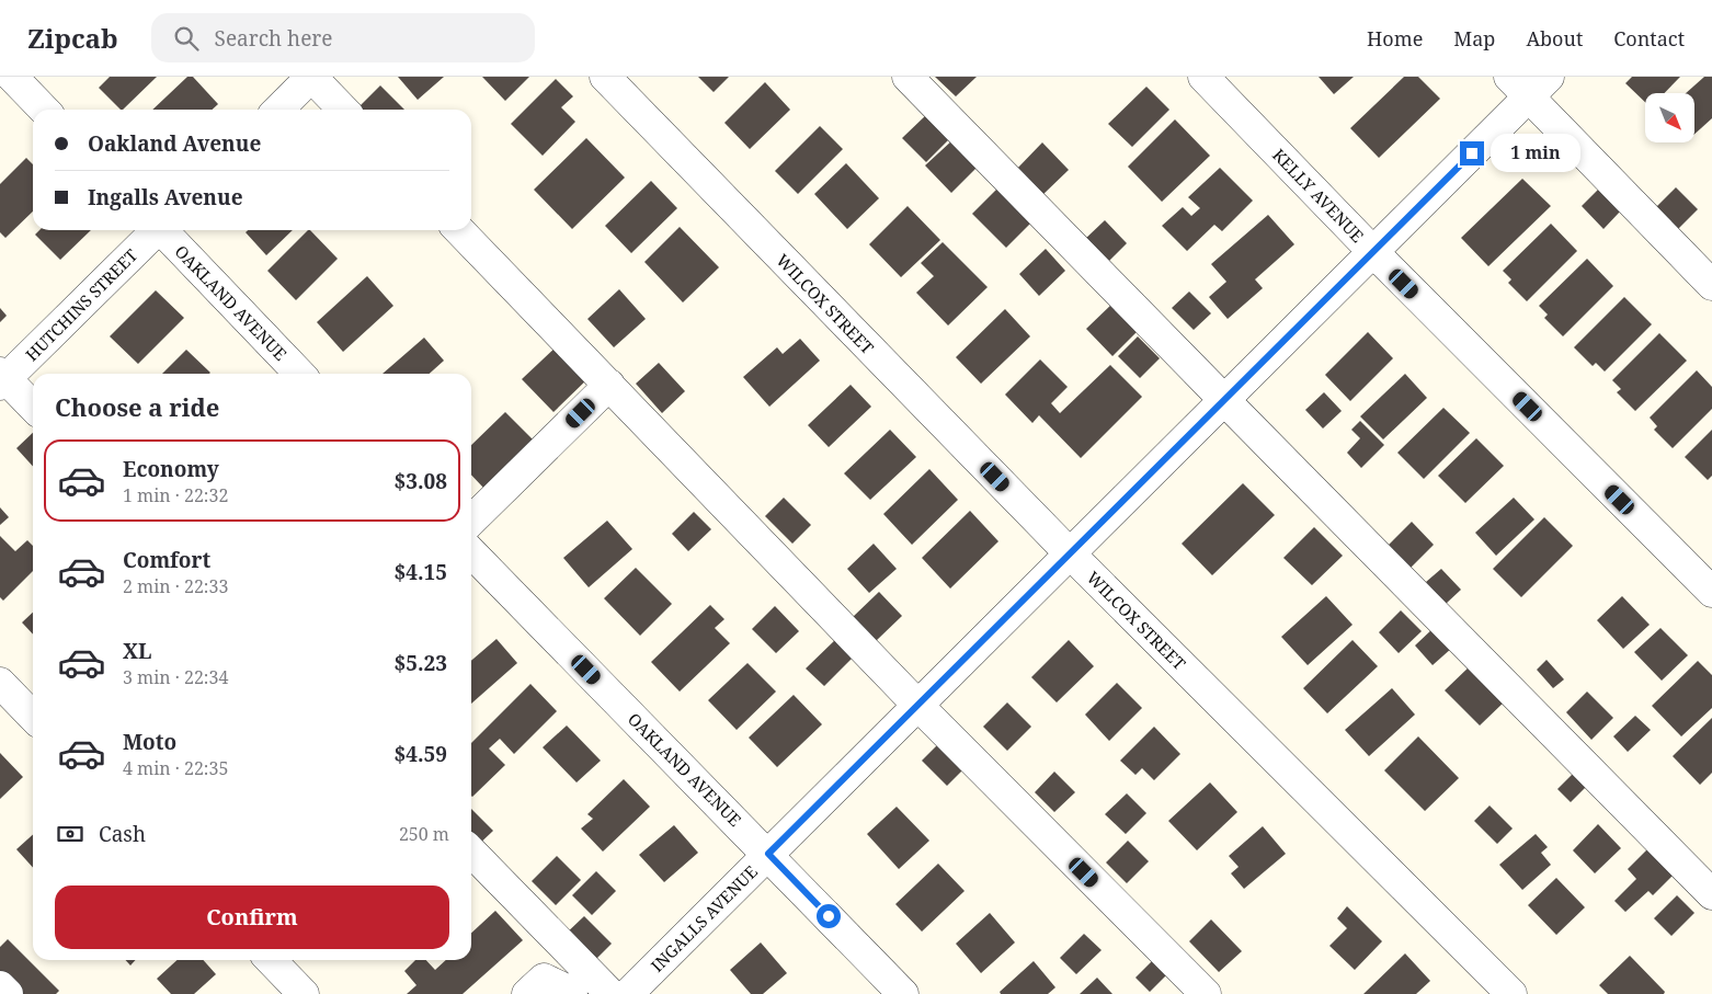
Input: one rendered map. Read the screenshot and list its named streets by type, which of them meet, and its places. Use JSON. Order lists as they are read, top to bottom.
{
  "streets": {
    "street": [
      "KELLY AVENUE",
      "OAKLAND AVENUE",
      "WILCOX STREET",
      "HUTCHINS STREET",
      "INGALLS AVENUE"
    ]
  },
  "crossings": [
    ["KELLY AVENUE", "INGALLS AVENUE"],
    ["OAKLAND AVENUE", "INGALLS AVENUE"],
    ["WILCOX STREET", "INGALLS AVENUE"]
  ],
  "north": "bottom right",
  "page": {
    "header": "Zipcab",
    "search": "Search here",
    "nav": [
      "Home",
      "Map",
      "About",
      "Contact"
    ],
    "banner": ["Oakland Avenue", "Ingalls Avenue"],
    "bubble": "1 min",
    "heading": "Choose a ride",
    "list": [
      {
        "name": "Economy",
        "note": "1 min · 22:32",
        "value": "$3.08"
      },
      {
        "name": "Comfort",
        "note": "2 min · 22:33",
        "value": "$4.15"
      },
      {
        "name": "XL",
        "note": "3 min · 22:34",
        "value": "$5.23"
      },
      {
        "name": "Moto",
        "note": "4 min · 22:35",
        "value": "$4.59"
      }
    ],
    "pay": ["Cash", "250 m"],
    "buttons": "Confirm"
  }
}
